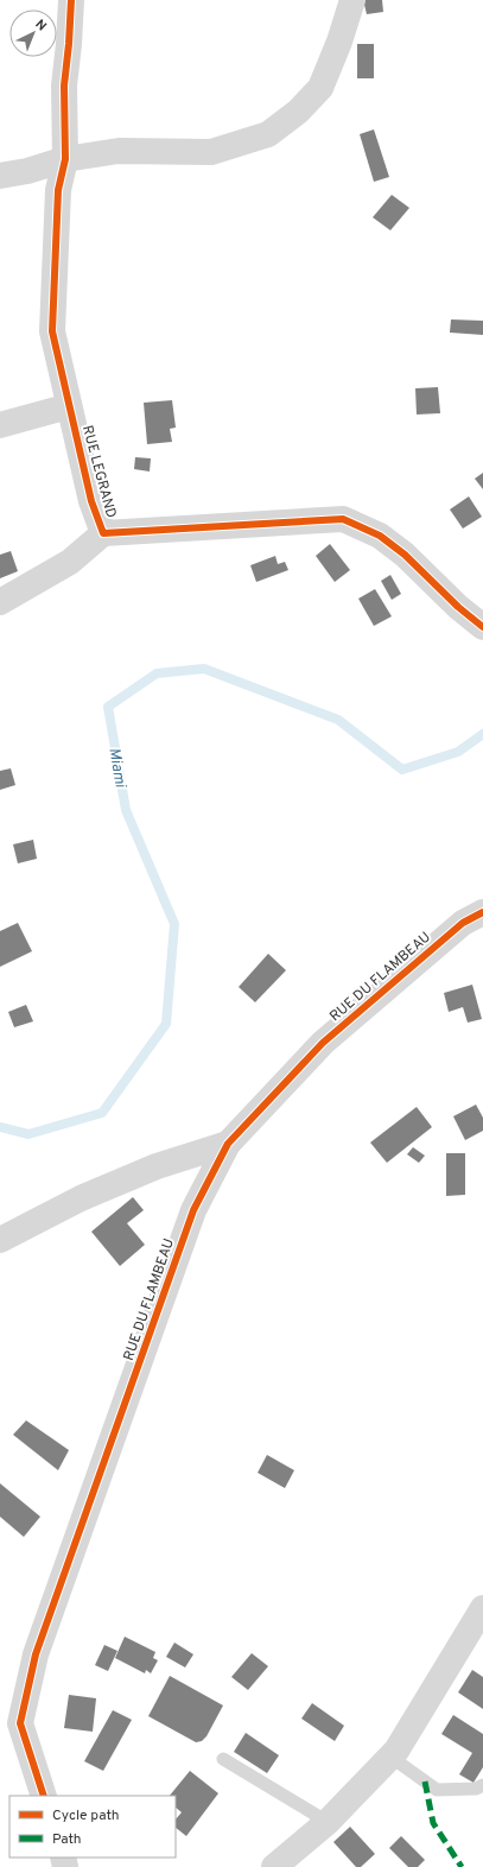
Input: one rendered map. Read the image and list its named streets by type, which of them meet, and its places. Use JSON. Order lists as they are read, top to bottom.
{
  "streets": {
    "street": ["RUE LEGRAND", "RUE DU FLAMBEAU"]
  },
  "water": ["Miami"],
  "legend": ["Cycle path", "Path"],
  "north": "top right"
}
